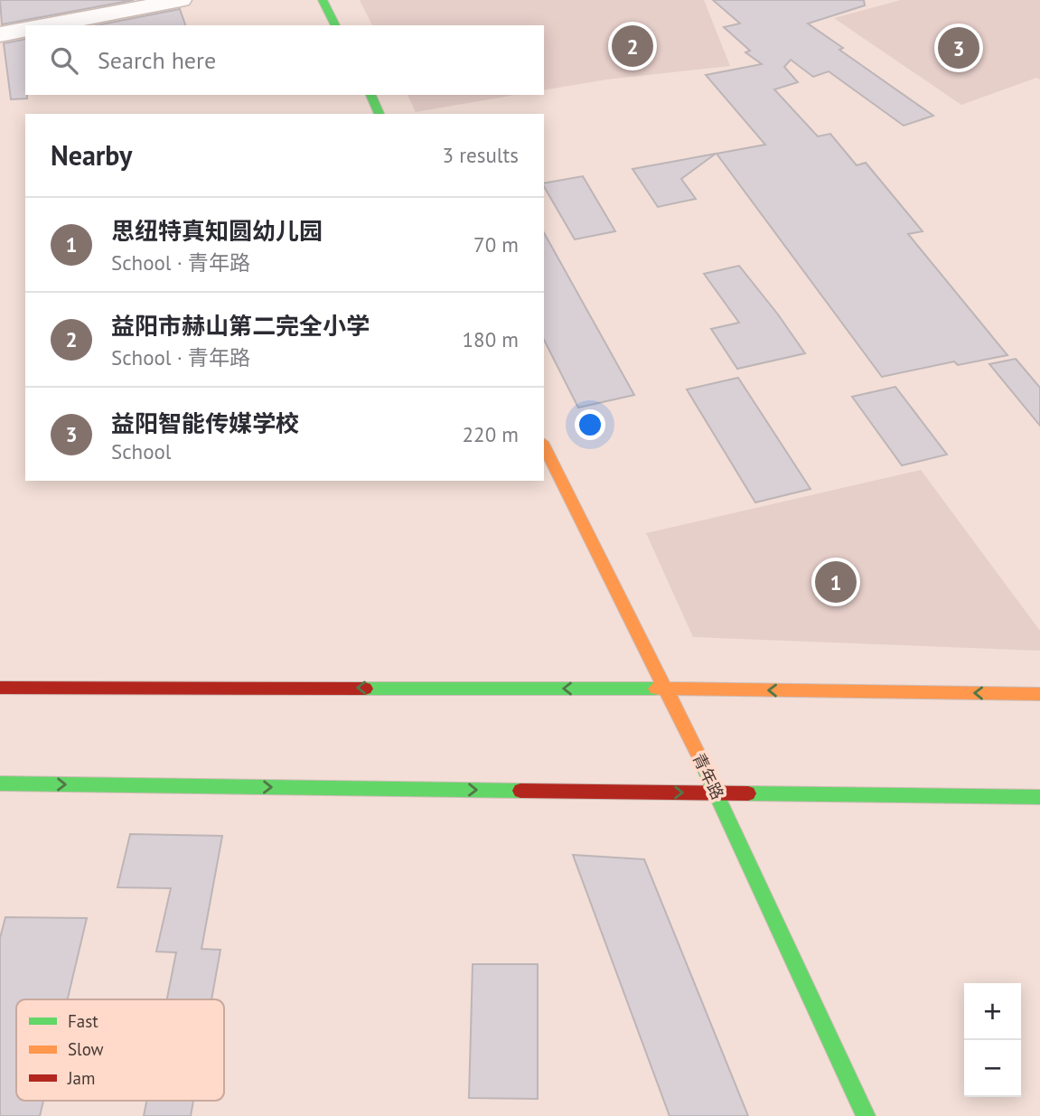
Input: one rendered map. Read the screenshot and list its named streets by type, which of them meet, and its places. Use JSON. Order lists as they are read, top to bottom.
{
  "streets": {
    "main road": ["青年路"]
  },
  "legend": ["Fast", "Slow", "Jam"],
  "page": {
    "pins": ["2", "3", "1"],
    "search": "Search here",
    "heading": ["Nearby", "3 results"],
    "list": [
      {
        "mark": "1",
        "name": "思纽特真知圆幼儿园",
        "note": "School · 青年路",
        "value": "70 m"
      },
      {
        "mark": "2",
        "name": "益阳市赫山第二完全小学",
        "note": "School · 青年路",
        "value": "180 m"
      },
      {
        "mark": "3",
        "name": "益阳智能传媒学校",
        "note": "School",
        "value": "220 m"
      }
    ],
    "map_buttons": ["+", "−"]
  }
}
